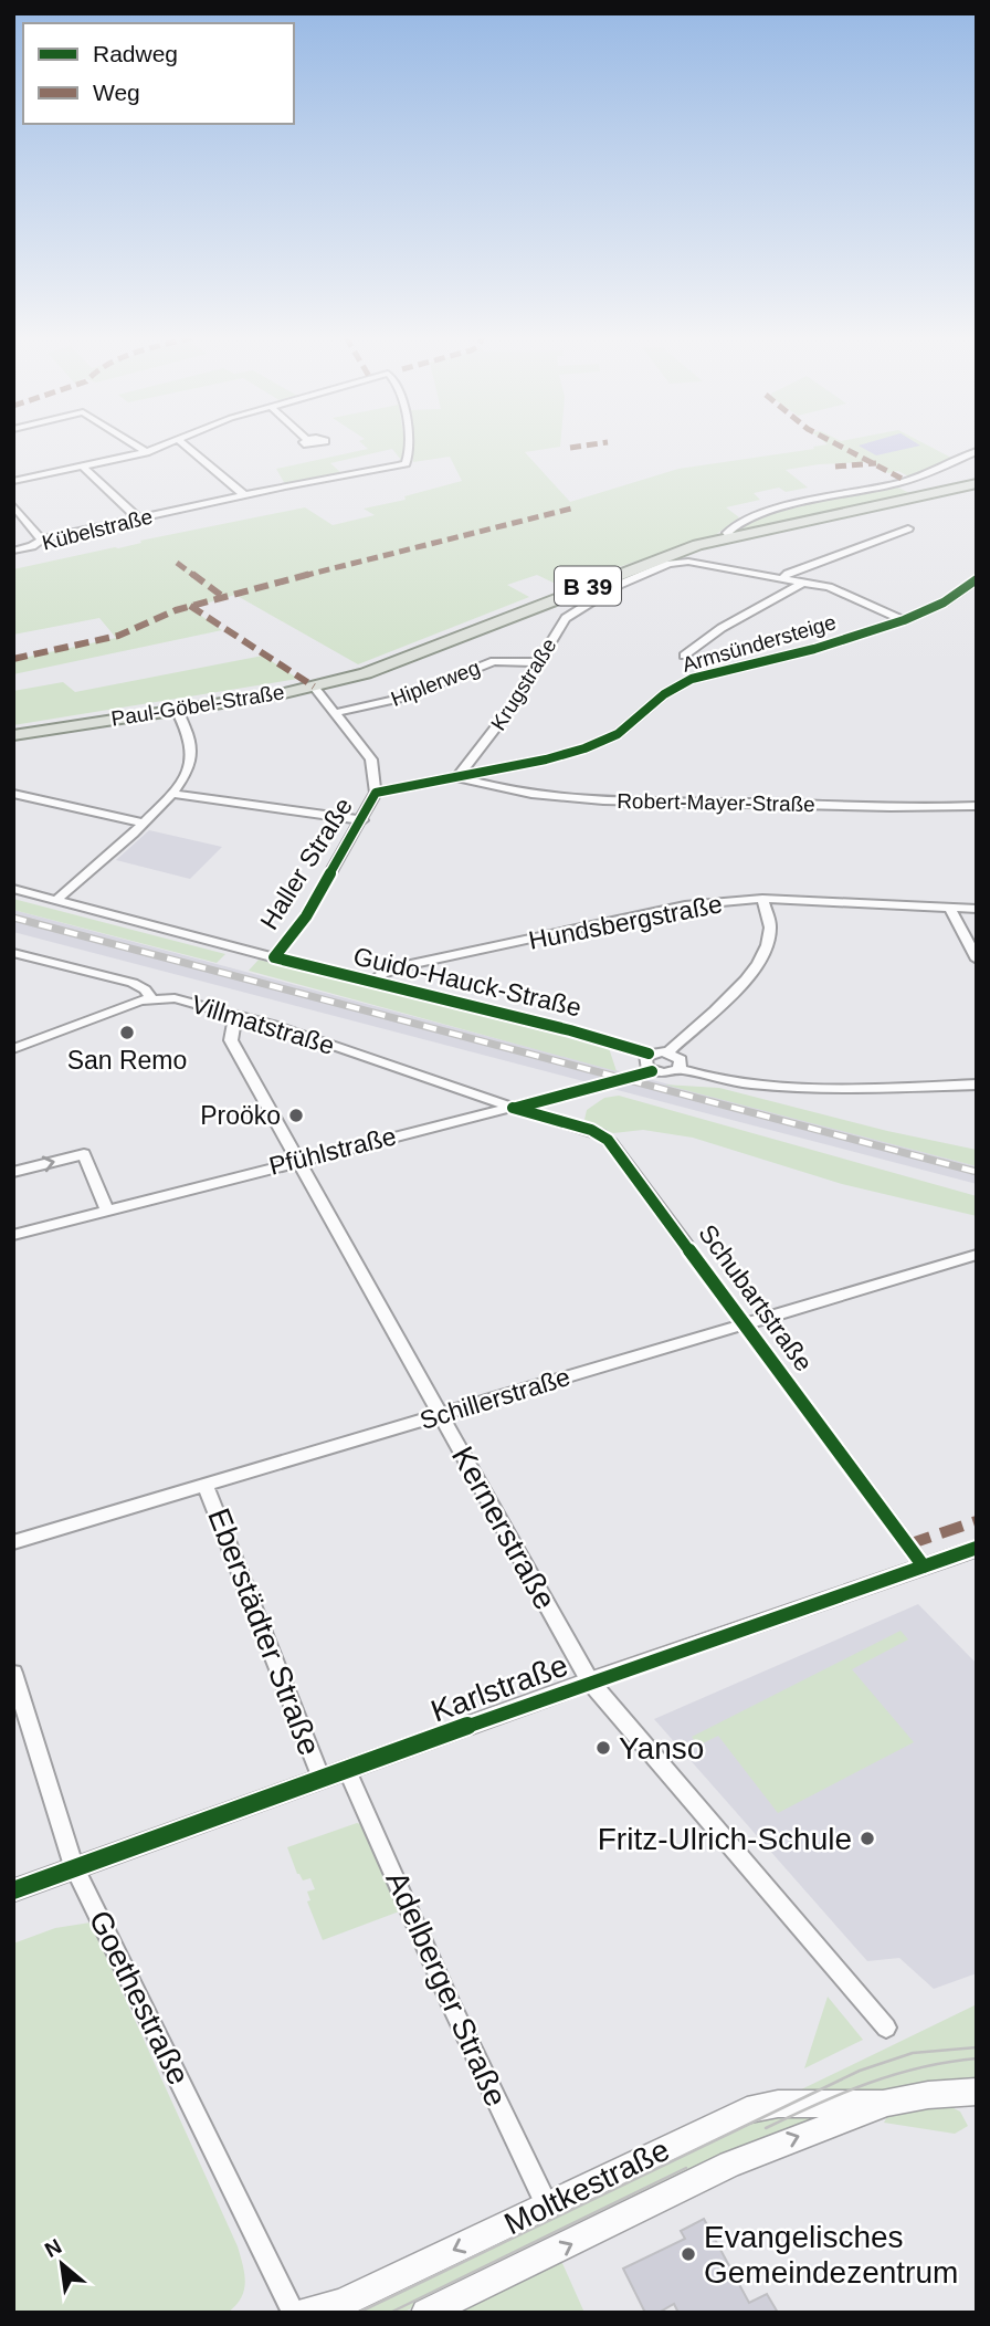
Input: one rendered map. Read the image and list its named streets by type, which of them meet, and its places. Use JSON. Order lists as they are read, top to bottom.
{
  "streets": {
    "main road": ["B 39", "Paul-Göbel-Straße"],
    "street": [
      "Kübelstraße",
      "Armsündersteige",
      "Hiplerweg",
      "Krugstraße",
      "Robert-Mayer-Straße",
      "Haller Straße",
      "Hundsbergstraße",
      "Guido-Hauck-Straße",
      "Villmatstraße",
      "Pfühlstraße",
      "Schubartstraße",
      "Schillerstraße",
      "Kernerstraße",
      "Eberstädter Straße",
      "Karlstraße",
      "Adelberger Straße",
      "Goethestraße",
      "Moltkestraße"
    ]
  },
  "crossings": [
    ["B 39", "Paul-Göbel-Straße"],
    ["B 39", "Haller Straße"],
    ["Armsündersteige", "Krugstraße"],
    ["Armsündersteige", "Robert-Mayer-Straße"],
    ["Armsündersteige", "Haller Straße"],
    ["Hiplerweg", "Krugstraße"],
    ["Hiplerweg", "Haller Straße"],
    ["Krugstraße", "Robert-Mayer-Straße"],
    ["Paul-Göbel-Straße", "Haller Straße"],
    ["Haller Straße", "Guido-Hauck-Straße"],
    ["Hundsbergstraße", "Guido-Hauck-Straße"],
    ["Villmatstraße", "Pfühlstraße"],
    ["Villmatstraße", "Schubartstraße"],
    ["Villmatstraße", "Kernerstraße"],
    ["Pfühlstraße", "Schubartstraße"],
    ["Pfühlstraße", "Kernerstraße"],
    ["Schubartstraße", "Schillerstraße"],
    ["Schubartstraße", "Karlstraße"],
    ["Schillerstraße", "Kernerstraße"],
    ["Schillerstraße", "Eberstädter Straße"],
    ["Kernerstraße", "Karlstraße"],
    ["Eberstädter Straße", "Karlstraße"],
    ["Karlstraße", "Adelberger Straße"],
    ["Karlstraße", "Goethestraße"],
    ["Adelberger Straße", "Moltkestraße"]
  ],
  "places": [
    "San Remo",
    "Proöko",
    "Yanso",
    "Fritz-Ulrich-Schule",
    "Evangelisches Gemeindezentrum"
  ],
  "legend": ["Radweg", "Weg"],
  "north": "top left"
}
